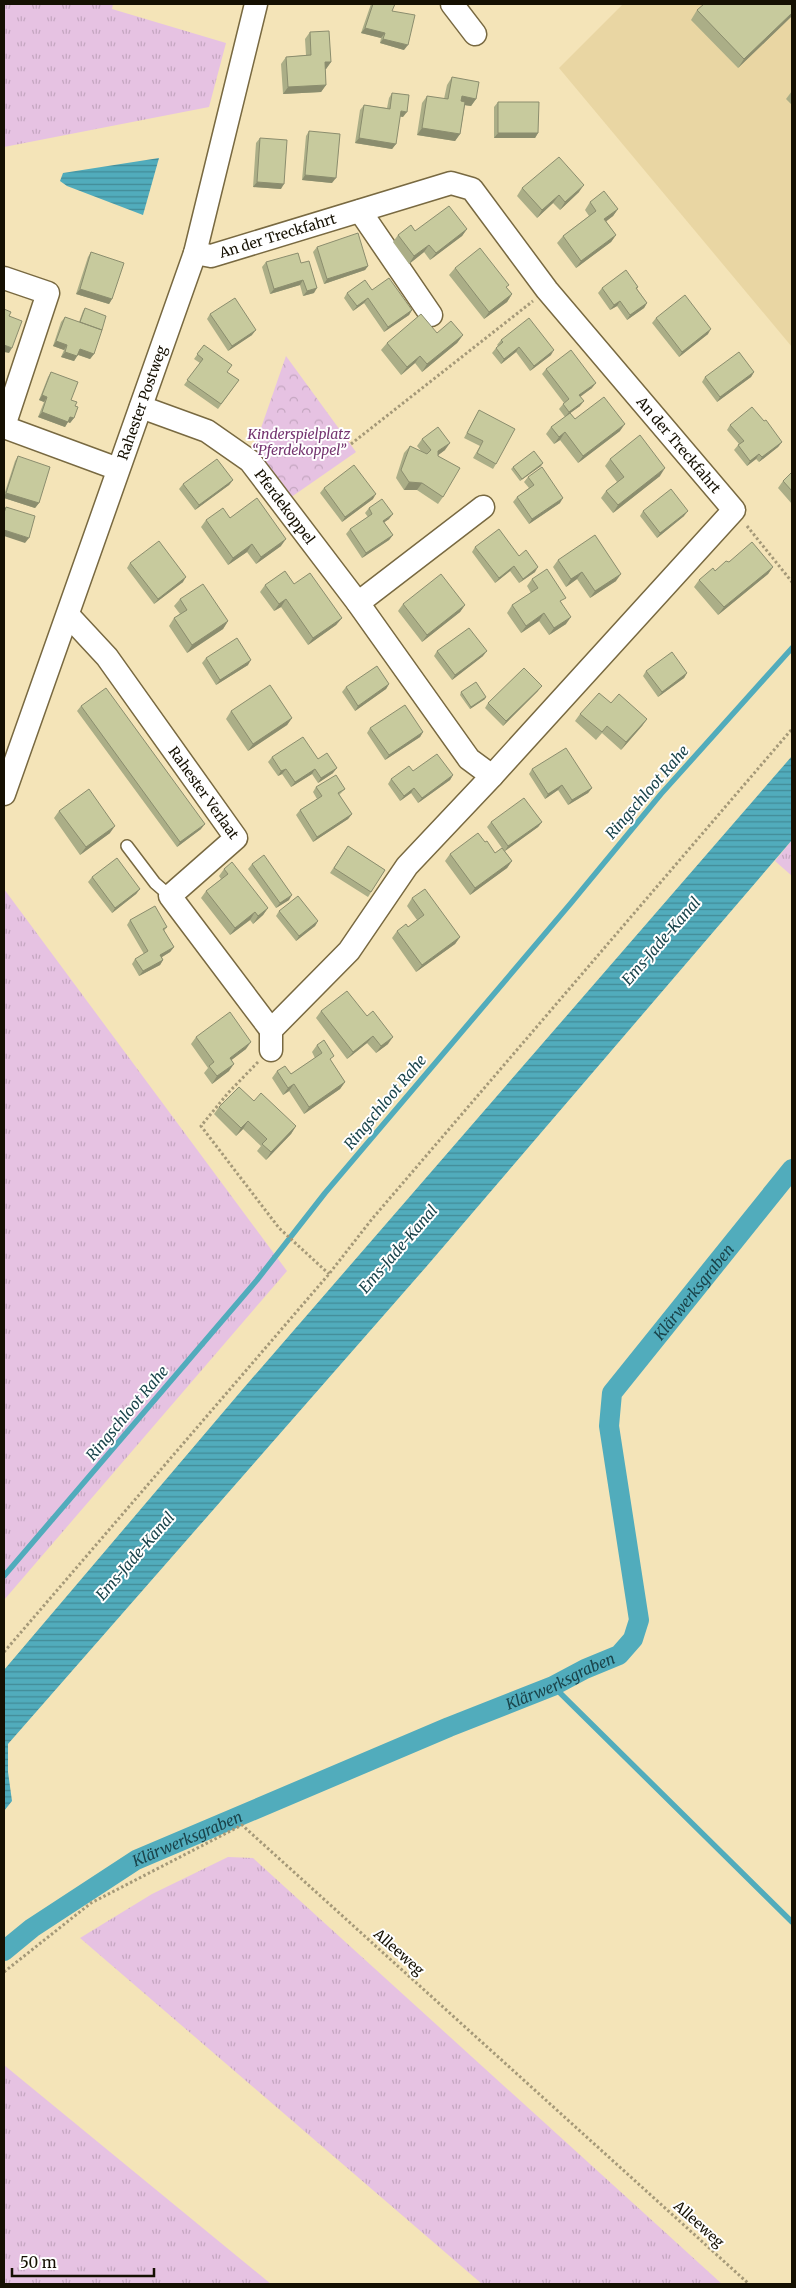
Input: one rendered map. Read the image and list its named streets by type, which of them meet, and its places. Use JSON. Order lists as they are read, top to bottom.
{
  "streets": {
    "street": [
      "An der Treckfahrt",
      "Rahester Postweg",
      "Pferdekoppel",
      "Rahester Verlaat"
    ],
    "path": ["Alleeweg"]
  },
  "crossings": [
    ["An der Treckfahrt", "Rahester Postweg"],
    ["Rahester Postweg", "Pferdekoppel"],
    ["Rahester Postweg", "Rahester Verlaat"]
  ],
  "water": ["Ringschloot Rahe", "Ems-Jade-Kanal", "Klärwerksgraben"],
  "parks": ["Kinderspielplatz “Pferdekoppel”"],
  "scale_bar": "50 m"
}
